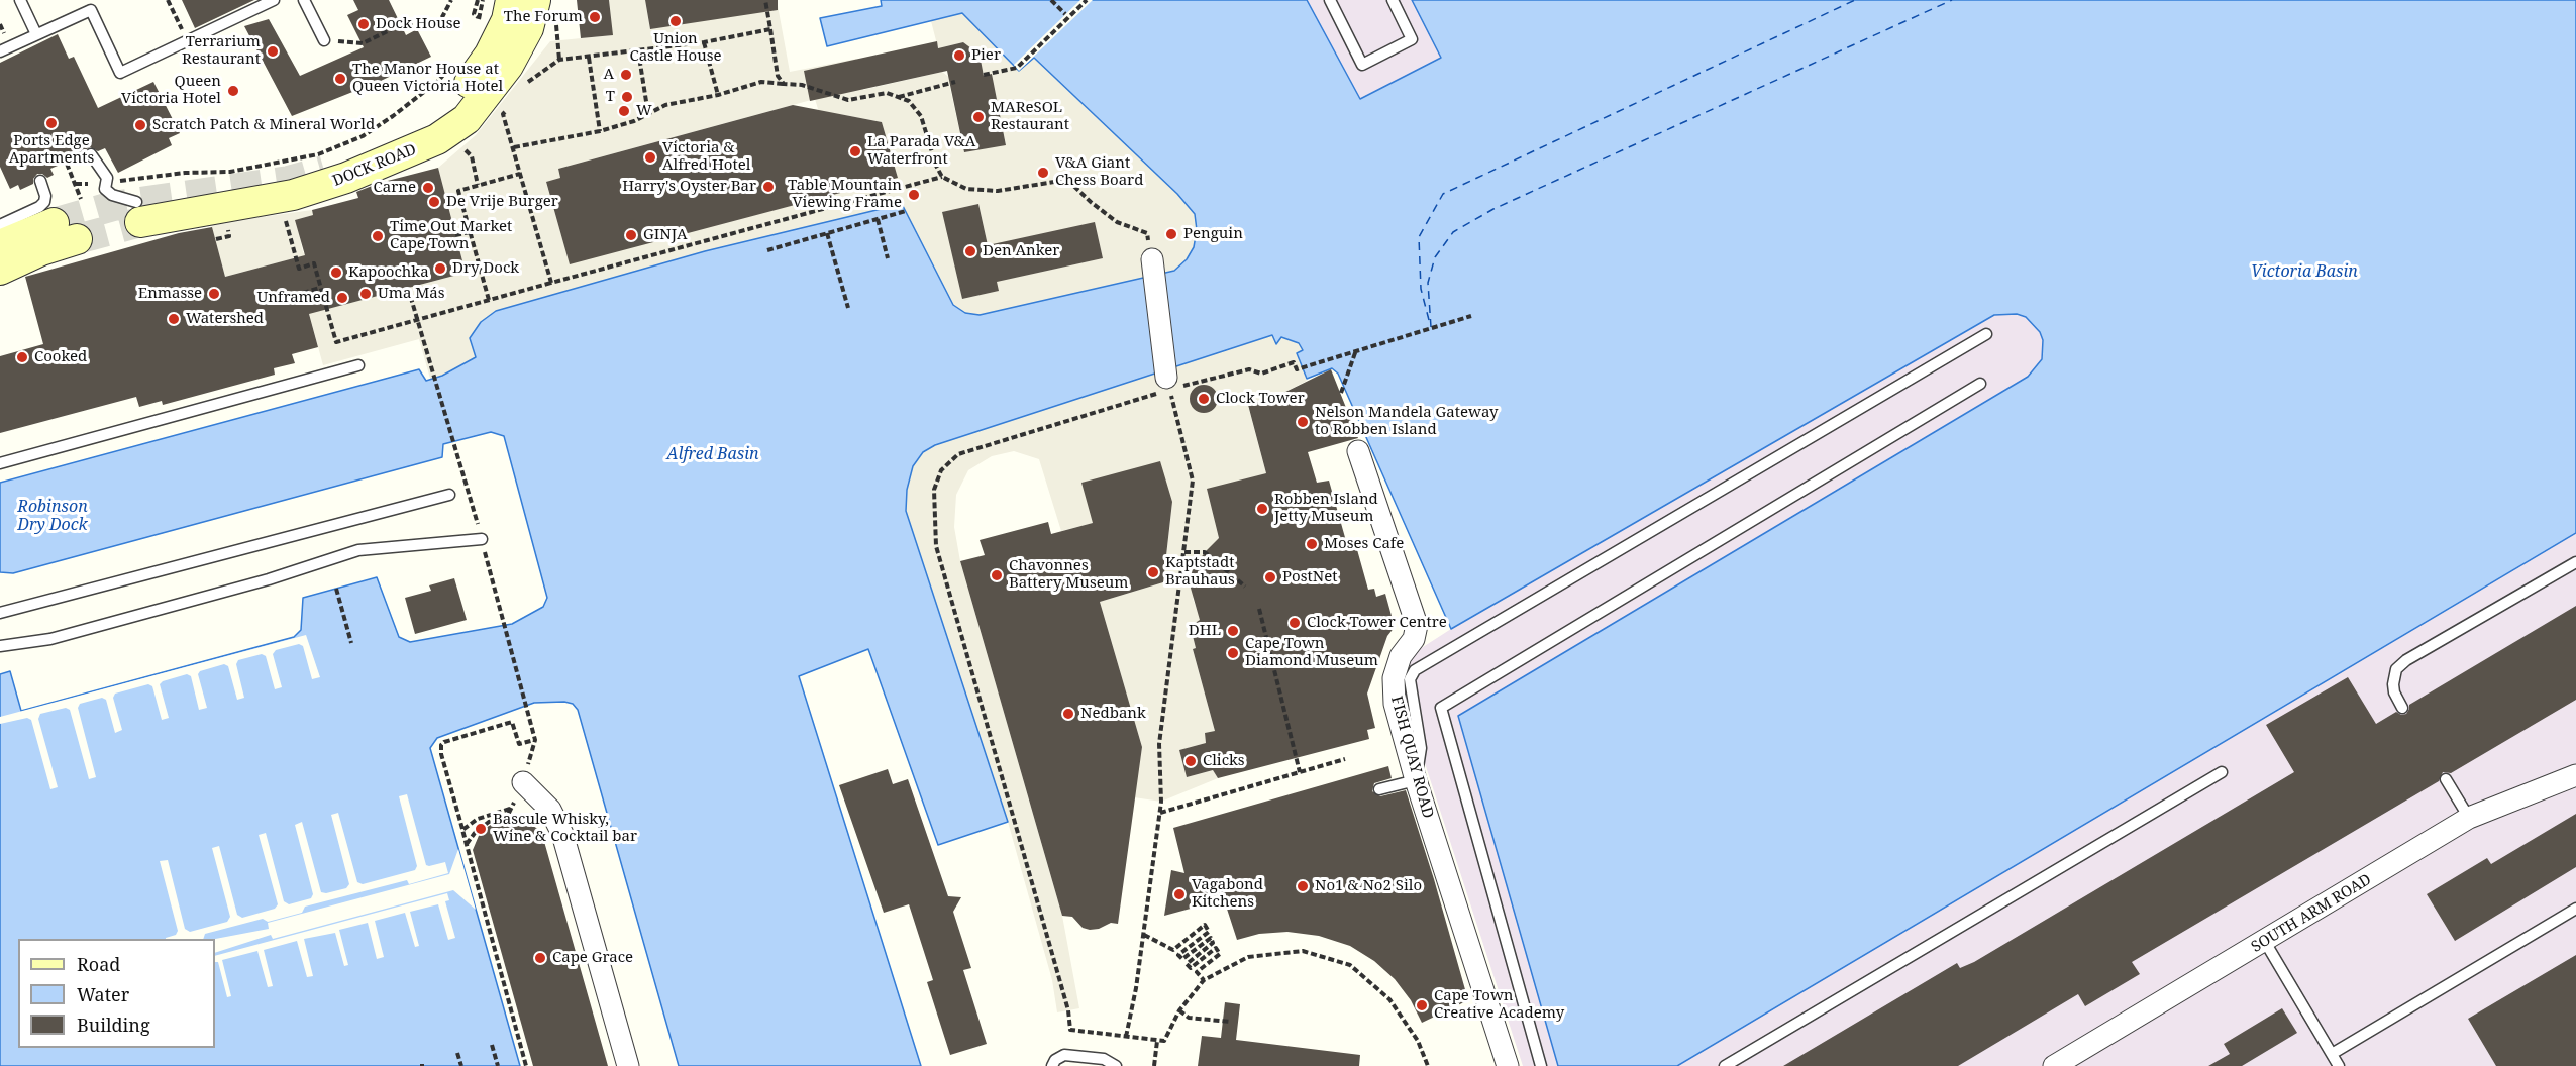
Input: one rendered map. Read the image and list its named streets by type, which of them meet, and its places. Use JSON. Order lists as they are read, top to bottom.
{
  "streets": {
    "street": ["DOCK ROAD", "FISH QUAY ROAD", "SOUTH ARM ROAD"]
  },
  "water": ["Victoria Basin", "Alfred Basin", "Robinson Dry Dock"],
  "places": [
    "The Forum",
    "Union Castle House",
    "Dock House",
    "Terrarium Restaurant",
    "Pier",
    "A",
    "The Manor House at Queen Victoria Hotel",
    "Queen Victoria Hotel",
    "T",
    "W",
    "MAReSOL Restaurant",
    "Ports Edge Apartments",
    "Scratch Patch & Mineral World",
    "La Parada V&A Waterfront",
    "Victoria & Alfred Hotel",
    "V&A Giant Chess Board",
    "Harry's Oyster Bar",
    "Carne",
    "Table Mountain Viewing Frame",
    "De Vrije Burger",
    "Penguin",
    "GINJA",
    "Time Out Market Cape Town",
    "Den Anker",
    "Dry Dock",
    "Kapoochka",
    "Enmasse",
    "Uma Más",
    "Unframed",
    "Watershed",
    "Cooked",
    "Clock Tower",
    "Nelson Mandela Gateway to Robben Island",
    "Robben Island Jetty Museum",
    "Moses Cafe",
    "Kaptstadt Brauhaus",
    "Chavonnes Battery Museum",
    "PostNet",
    "Clock Tower Centre",
    "DHL",
    "Cape Town Diamond Museum",
    "Nedbank",
    "Clicks",
    "Bascule Whisky, Wine & Cocktail bar",
    "No1 & No2 Silo",
    "Vagabond Kitchens",
    "Cape Grace",
    "Cape Town Creative Academy"
  ],
  "legend": ["Road", "Water", "Building"]
}
